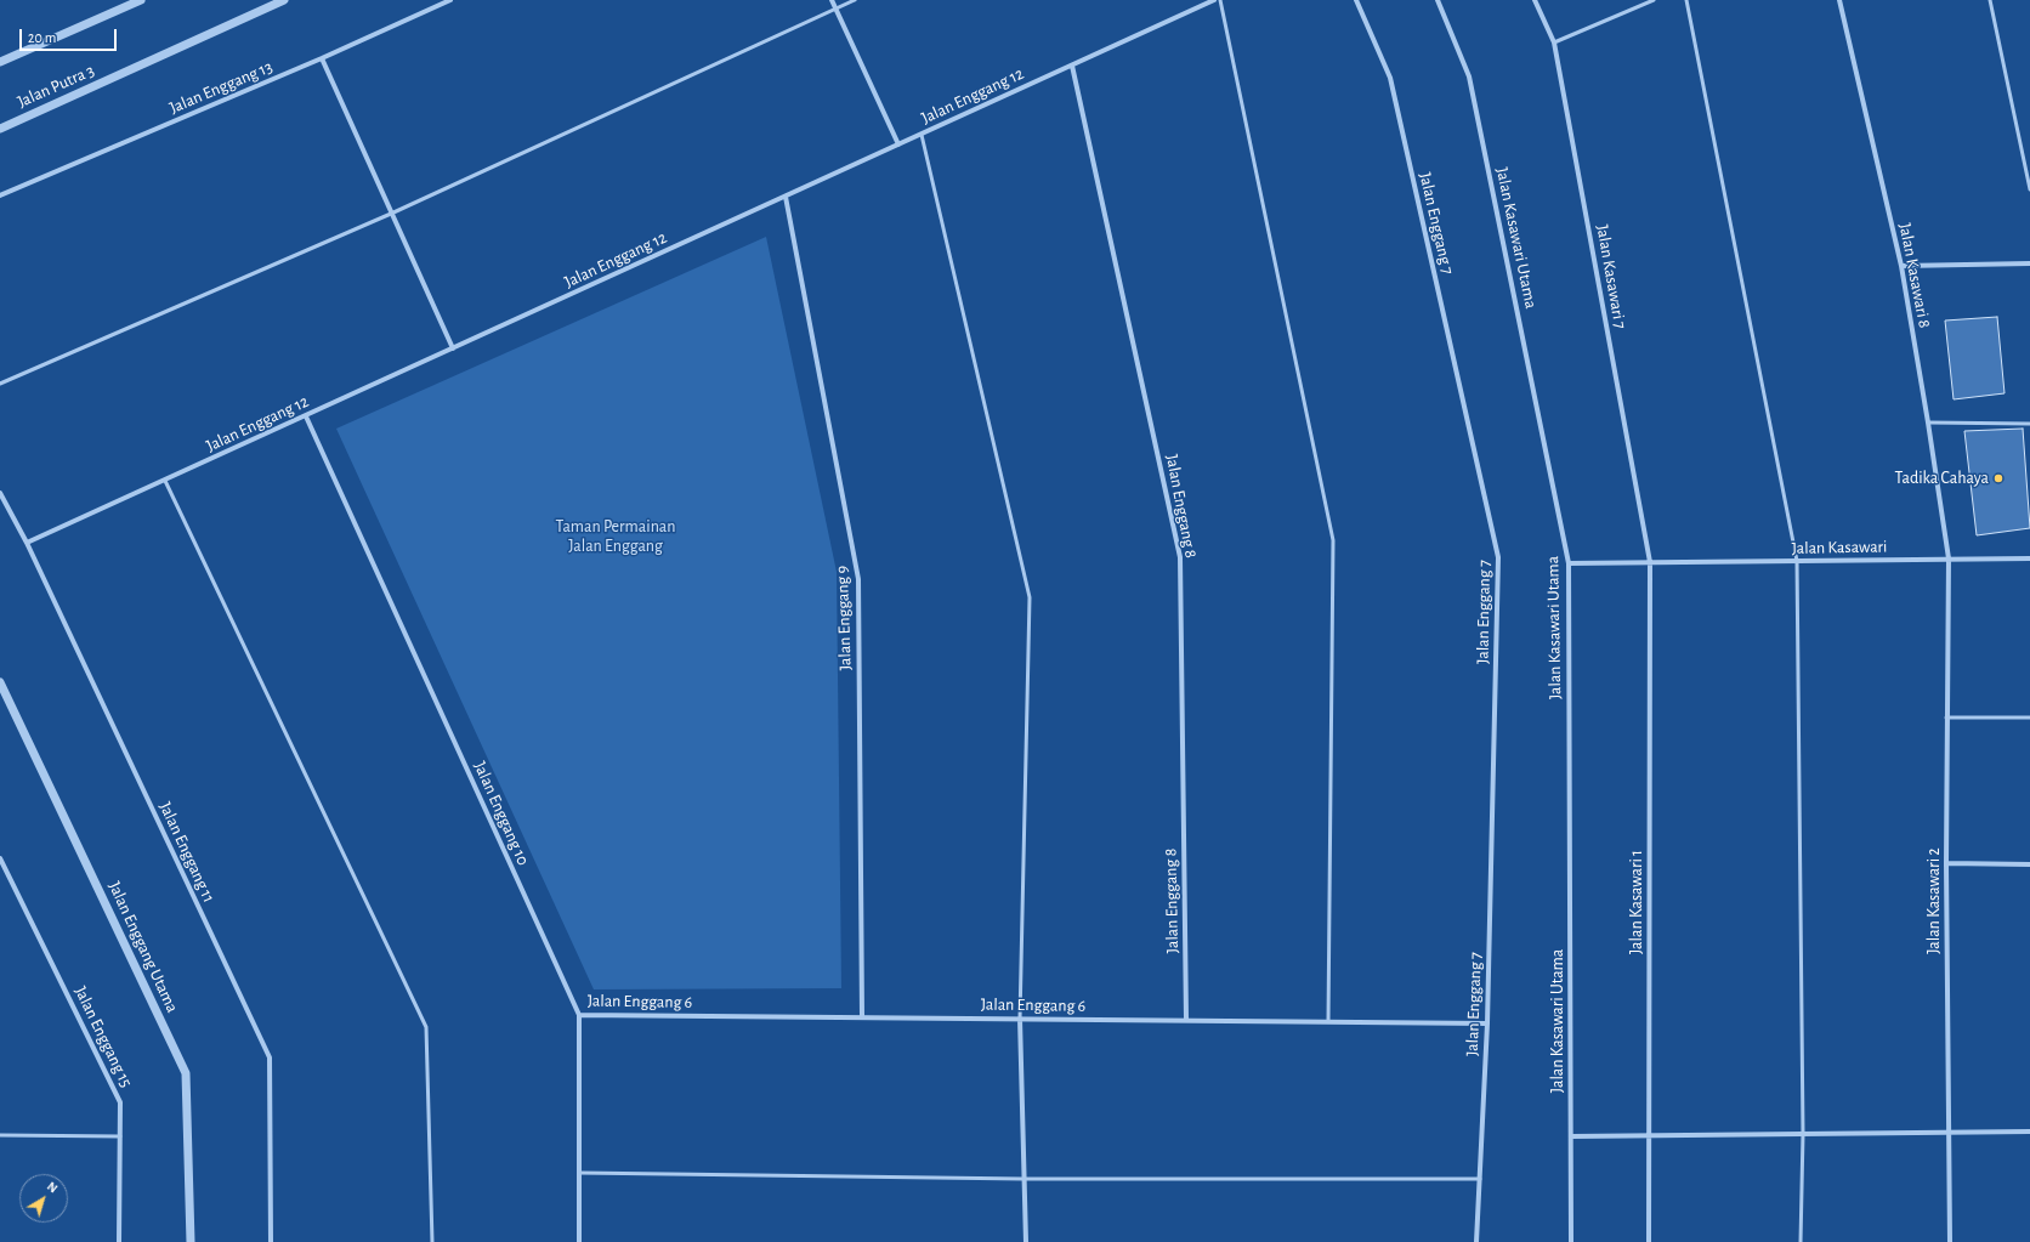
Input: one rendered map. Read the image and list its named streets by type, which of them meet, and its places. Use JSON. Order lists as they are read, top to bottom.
{
  "streets": {
    "street": [
      "Jalan Putra 3",
      "Jalan Enggang 13",
      "Jalan Enggang 12",
      "Jalan Enggang 7",
      "Jalan Kasawari Utama",
      "Jalan Kasawari 8",
      "Jalan Kasawari 7",
      "Jalan Enggang 8",
      "Jalan Kasawari",
      "Jalan Enggang 9",
      "Jalan Enggang 10",
      "Jalan Enggang 11",
      "Jalan Kasawari 2",
      "Jalan Kasawari 1",
      "Jalan Enggang Utama",
      "Jalan Enggang 6",
      "Jalan Enggang 15"
    ]
  },
  "crossings": [
    ["Jalan Enggang 12", "Jalan Enggang 8"],
    ["Jalan Enggang 12", "Jalan Enggang 9"],
    ["Jalan Enggang 12", "Jalan Enggang 10"],
    ["Jalan Enggang 12", "Jalan Enggang 11"],
    ["Jalan Enggang 7", "Jalan Enggang 6"],
    ["Jalan Kasawari Utama", "Jalan Kasawari"],
    ["Jalan Kasawari 8", "Jalan Kasawari"],
    ["Jalan Kasawari 8", "Jalan Kasawari 2"],
    ["Jalan Kasawari 7", "Jalan Kasawari"],
    ["Jalan Kasawari 7", "Jalan Kasawari 1"],
    ["Jalan Enggang 8", "Jalan Enggang 6"],
    ["Jalan Kasawari", "Jalan Kasawari 2"],
    ["Jalan Kasawari", "Jalan Kasawari 1"],
    ["Jalan Enggang 9", "Jalan Enggang 6"],
    ["Jalan Enggang 10", "Jalan Enggang 6"]
  ],
  "parks": ["Taman Permainan Jalan Enggang"],
  "places": ["Tadika Cahaya"],
  "scale_bar": "20 m",
  "north": "top right"
}
